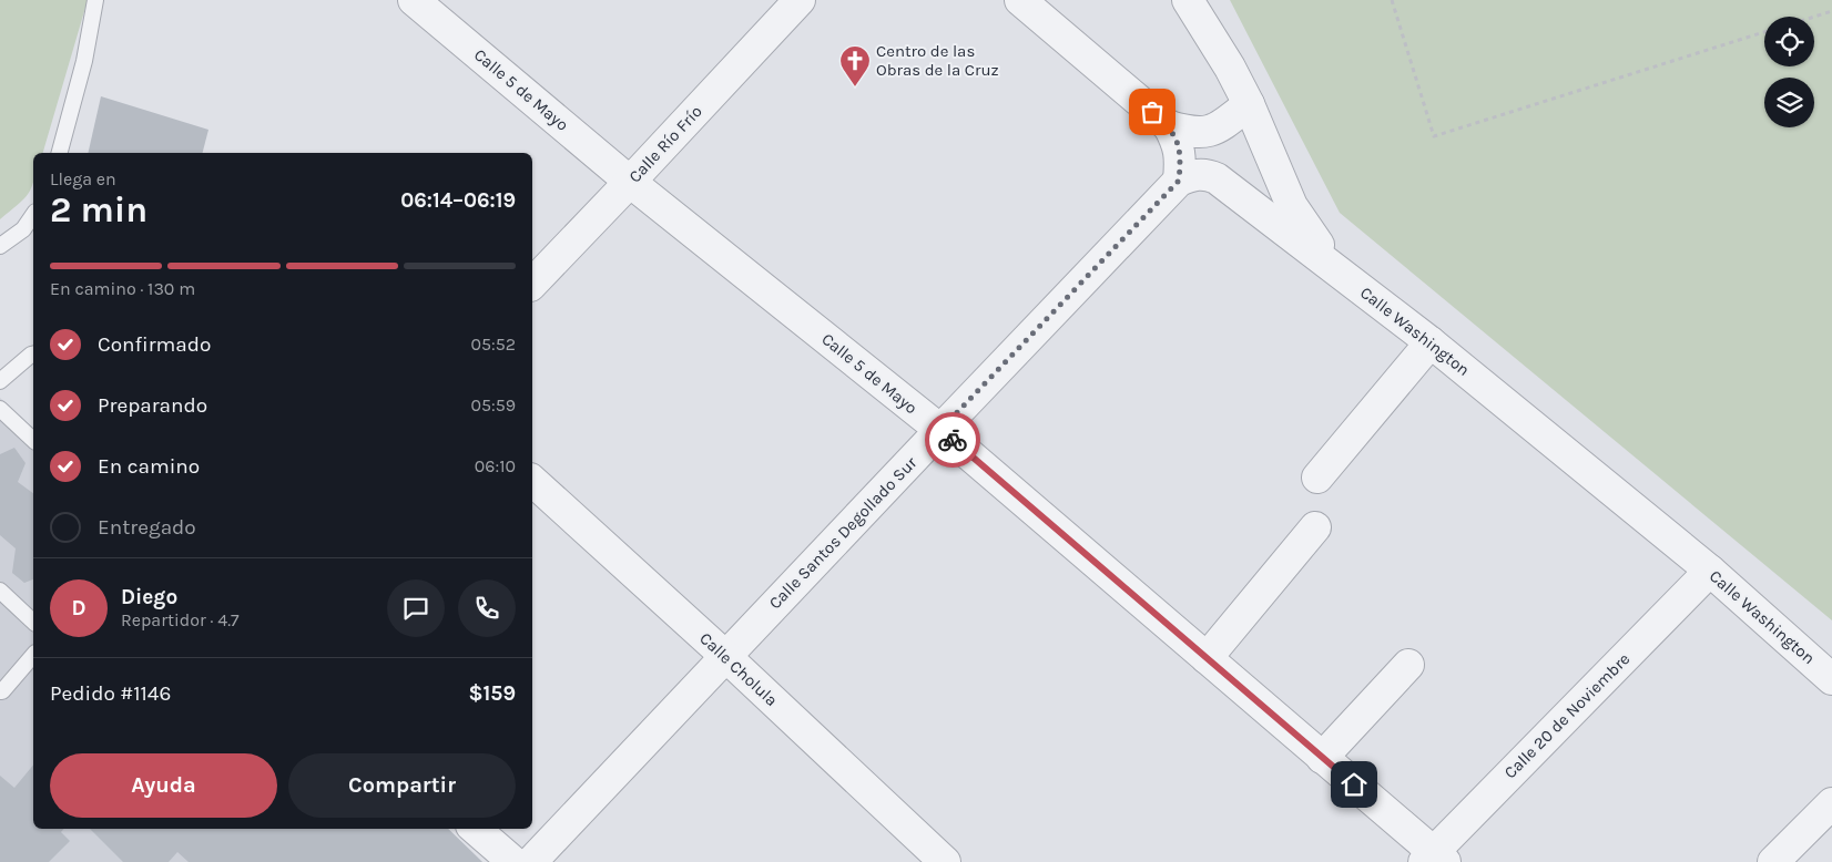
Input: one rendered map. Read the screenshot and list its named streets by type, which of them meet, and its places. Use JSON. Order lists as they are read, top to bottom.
{
  "streets": {
    "street": [
      "Calle 5 de Mayo",
      "Calle Río Frío",
      "Calle Washington",
      "Calle Santos Degollado Sur",
      "Calle Cholula",
      "Calle 20 de Noviembre"
    ]
  },
  "crossings": [
    ["Calle 5 de Mayo", "Calle Río Frío"],
    ["Calle 5 de Mayo", "Calle Santos Degollado Sur"],
    ["Calle 5 de Mayo", "Calle 20 de Noviembre"],
    ["Calle Washington", "Calle Santos Degollado Sur"],
    ["Calle Washington", "Calle 20 de Noviembre"],
    ["Calle Santos Degollado Sur", "Calle Cholula"]
  ],
  "places": {
    "church": ["Centro de las Obras de la Cruz"]
  },
  "page": {
    "heading": ["2 min", "Llega en", "06:14–06:19"],
    "panel": [
      "Diego",
      "Repartidor · 4.7",
      "Pedido #1146",
      "$159"
    ],
    "bar": "En camino · 130 m",
    "list": [
      ["Confirmado", "05:52"],
      ["Preparando", "05:59"],
      ["En camino", "06:10"],
      "Entregado"
    ],
    "round": "D",
    "buttons": ["Ayuda", "Compartir"]
  }
}
